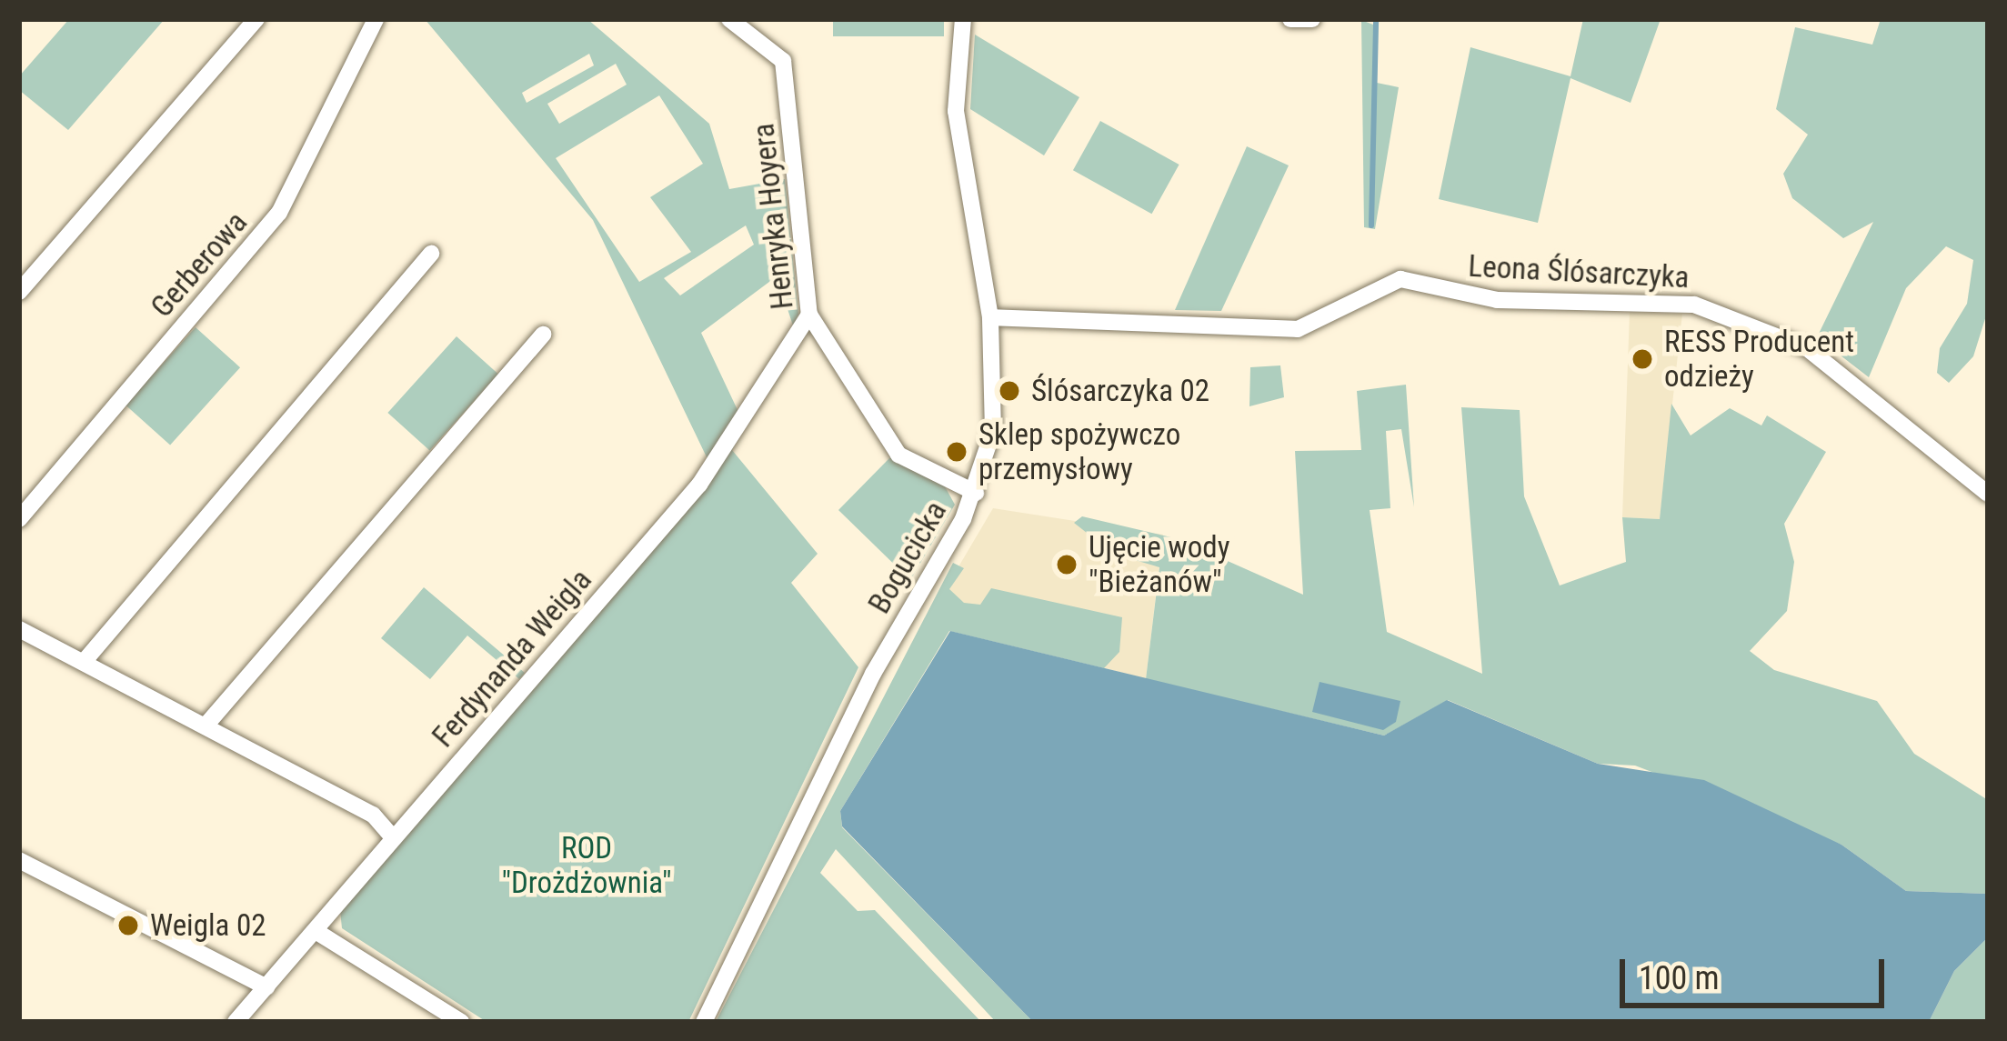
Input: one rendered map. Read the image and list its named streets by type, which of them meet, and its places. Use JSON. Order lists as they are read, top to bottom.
{
  "streets": {
    "street": [
      "Henryka Hoyera",
      "Gerberowa",
      "Leona Ślósarczyka",
      "Bogucicka",
      "Ferdynanda Weigla"
    ]
  },
  "crossings": [
    ["Henryka Hoyera", "Bogucicka"],
    ["Henryka Hoyera", "Ferdynanda Weigla"],
    ["Leona Ślósarczyka", "Bogucicka"]
  ],
  "parks": ["ROD \"Drożdżownia\""],
  "places": [
    "RESS Producent odzieży",
    "Ślósarczyka 02",
    "Sklep spożywczo przemysłowy",
    "Ujęcie wody \"Bieżanów\"",
    "Weigla 02"
  ],
  "scale_bar": "100 m"
}
